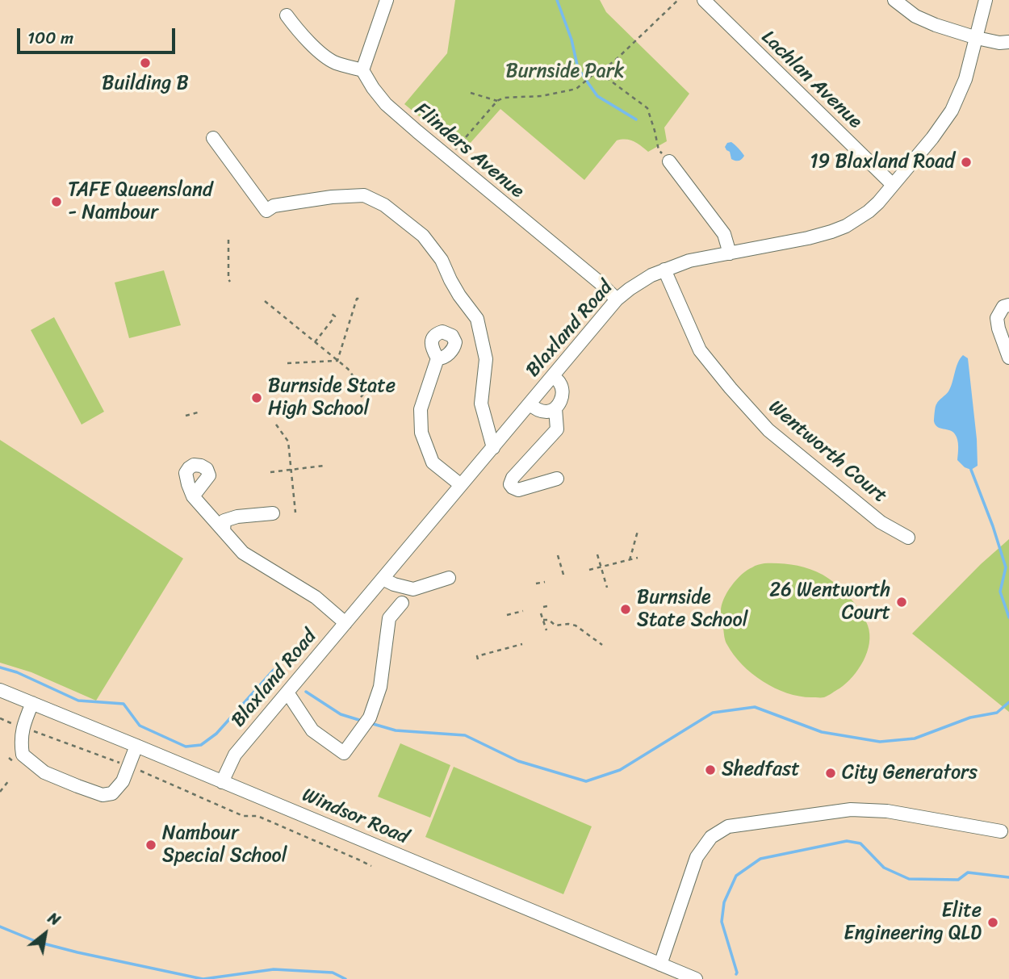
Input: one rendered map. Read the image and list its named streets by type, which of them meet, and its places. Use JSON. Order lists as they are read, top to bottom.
{
  "streets": {
    "street": [
      "Lachlan Avenue",
      "Flinders Avenue",
      "Blaxland Road",
      "Wentworth Court",
      "Windsor Road"
    ]
  },
  "crossings": [
    ["Lachlan Avenue", "Blaxland Road"],
    ["Flinders Avenue", "Blaxland Road"],
    ["Blaxland Road", "Wentworth Court"],
    ["Blaxland Road", "Windsor Road"]
  ],
  "parks": ["Burnside Park"],
  "places": [
    "Building B",
    "19 Blaxland Road",
    "TAFE Queensland - Nambour",
    "Burnside State High School",
    "26 Wentworth Court",
    "Burnside State School",
    "Shedfast",
    "City Generators",
    "Nambour Special School",
    "Elite Engineering QLD"
  ],
  "scale_bar": "100 m",
  "north": "top right"
}
